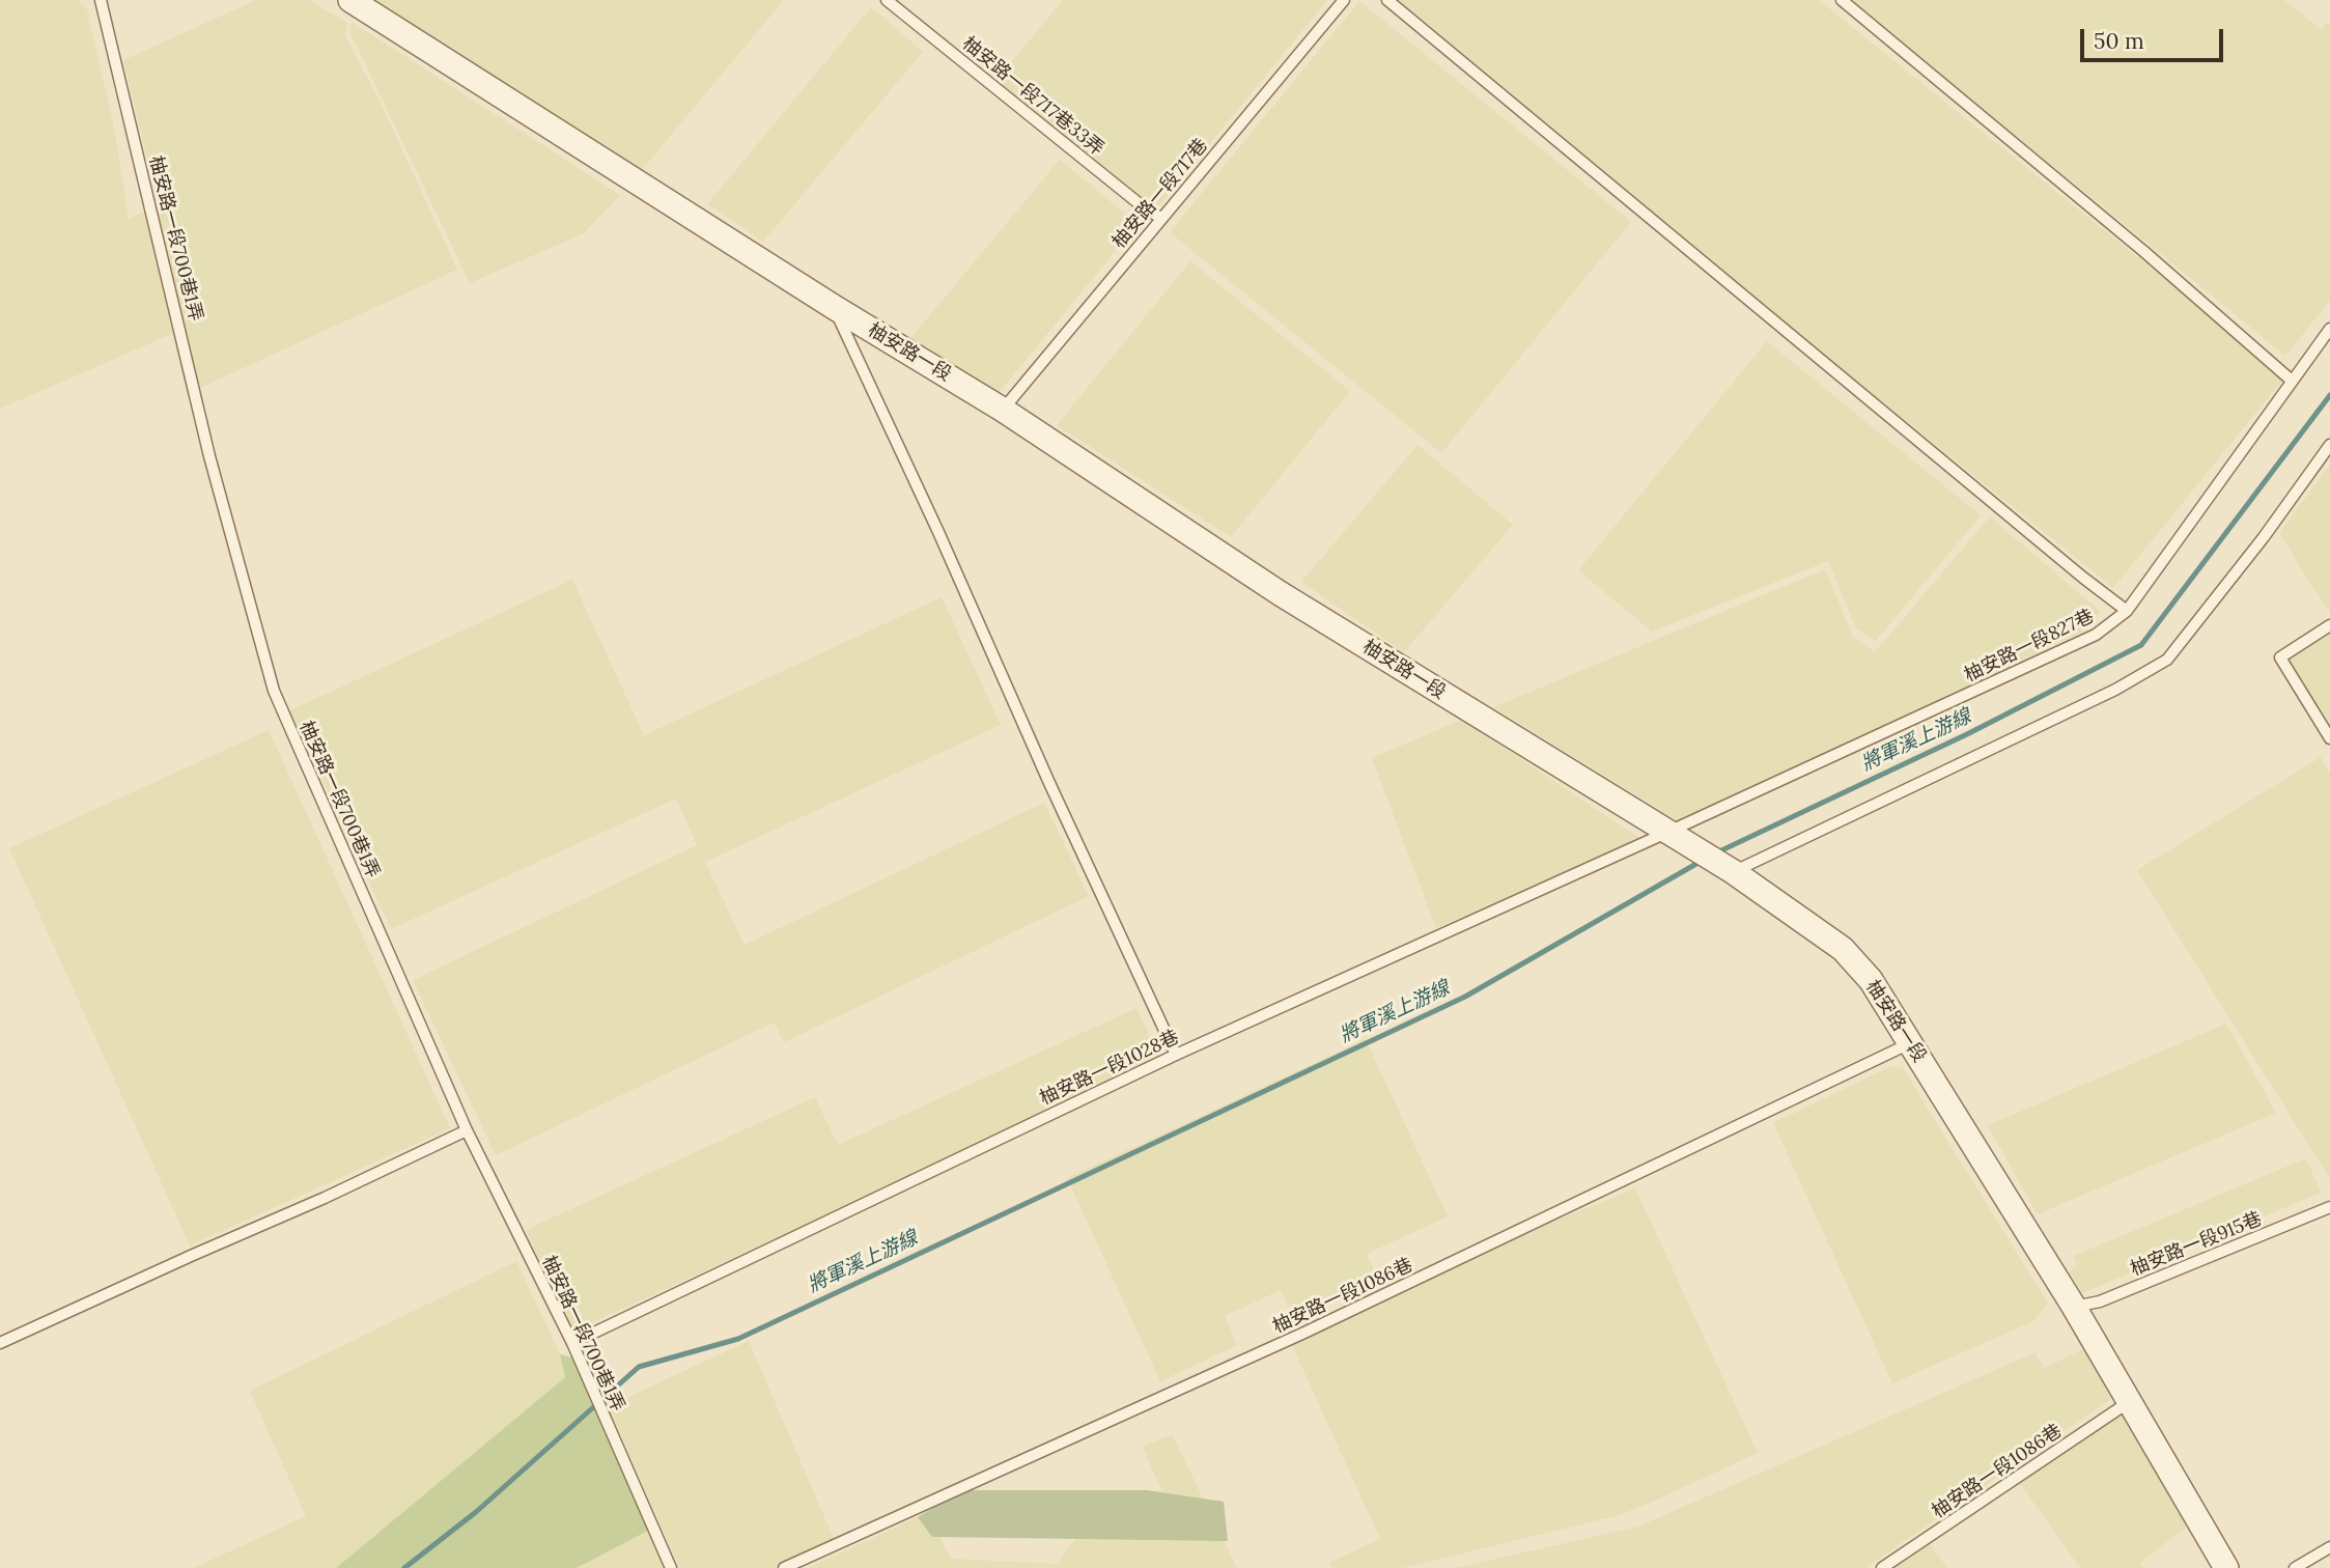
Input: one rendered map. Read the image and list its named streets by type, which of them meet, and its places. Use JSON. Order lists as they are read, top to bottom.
{
  "streets": {
    "street": ["柚安路一段"],
    "lane": [
      "柚安路一段717巷33弄",
      "柚安路一段717巷",
      "柚安路一段700巷1弄",
      "柚安路一段827巷",
      "柚安路一段1028巷",
      "柚安路一段915巷",
      "柚安路一段1086巷"
    ]
  },
  "crossings": [
    ["柚安路一段717巷33弄", "柚安路一段717巷"],
    ["柚安路一段717巷", "柚安路一段"],
    ["柚安路一段700巷1弄", "柚安路一段1028巷"],
    ["柚安路一段", "柚安路一段827巷"],
    ["柚安路一段", "柚安路一段1028巷"],
    ["柚安路一段", "柚安路一段915巷"],
    ["柚安路一段", "柚安路一段1086巷"],
    ["柚安路一段827巷", "柚安路一段1028巷"]
  ],
  "water": ["將軍溪上游線"],
  "scale_bar": "50 m"
}
